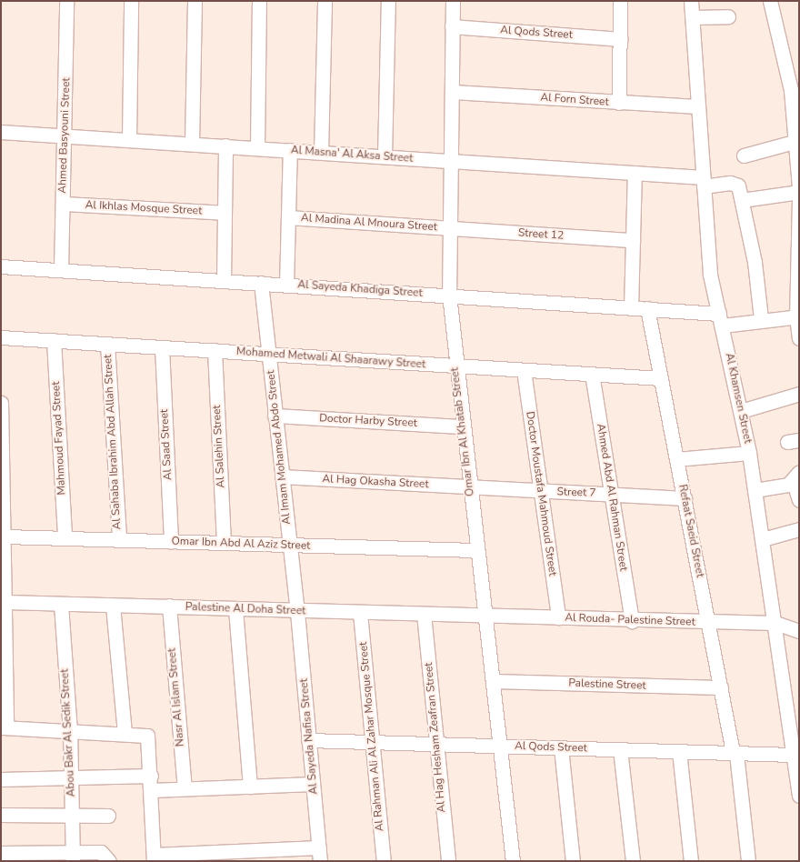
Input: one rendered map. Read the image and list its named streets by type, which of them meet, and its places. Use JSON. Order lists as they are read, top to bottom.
{
  "streets": {
    "street": [
      "Al Qods Street",
      "Al Forn Street",
      "Ahmed Basyouni Street",
      "Al Masna' Al Aksa Street",
      "Al Ikhlas Mosque Street",
      "Al Madina Al Mnoura Street",
      "Street 12",
      "Al Sayeda Khadiga Street",
      "Mohamed Metwali Al Shaarawy Street",
      "Al Khamsen Street",
      "Doctor Harby Street",
      "Omar Ibn Al Khatab Street",
      "Mahmoud Fayad Street",
      "Al Sahaba Ibrahim Abd Allah Street",
      "Al Saad Street",
      "Al Salehin Street",
      "Al Imam Mohamed Abdo Street",
      "Al Hag Okasha Street",
      "Street 7",
      "Doctor Moustafa Mahmoud Street",
      "Ahmed Abd Al Rahman Street",
      "Refaat Saeid Street",
      "Omar Ibn Abd Al Aziz Street",
      "Palestine Al Doha Street",
      "Al Rouda- Palestine Street",
      "Palestine Street",
      "Nasr Al Islam Street",
      "Abou Bakr Al Sedik Street",
      "Al Sayeda Nafisa Street",
      "Al Rahman Ali Al Zahar Mosque Street",
      "Al Hag Hesham Zeafran Street"
    ]
  },
  "crossings": [
    ["Al Qods Street", "Al Khamsen Street"],
    ["Al Qods Street", "Omar Ibn Al Khatab Street"],
    ["Al Qods Street", "Refaat Saeid Street"],
    ["Al Qods Street", "Al Sayeda Nafisa Street"],
    ["Al Qods Street", "Al Rahman Ali Al Zahar Mosque Street"],
    ["Al Qods Street", "Al Hag Hesham Zeafran Street"],
    ["Al Forn Street", "Al Khamsen Street"],
    ["Al Forn Street", "Omar Ibn Al Khatab Street"],
    ["Ahmed Basyouni Street", "Al Masna' Al Aksa Street"],
    ["Ahmed Basyouni Street", "Al Ikhlas Mosque Street"],
    ["Ahmed Basyouni Street", "Al Sayeda Khadiga Street"],
    ["Al Masna' Al Aksa Street", "Al Khamsen Street"],
    ["Al Masna' Al Aksa Street", "Omar Ibn Al Khatab Street"],
    ["Al Madina Al Mnoura Street", "Street 12"],
    ["Al Madina Al Mnoura Street", "Omar Ibn Al Khatab Street"],
    ["Street 12", "Omar Ibn Al Khatab Street"],
    ["Al Sayeda Khadiga Street", "Al Khamsen Street"],
    ["Al Sayeda Khadiga Street", "Omar Ibn Al Khatab Street"],
    ["Al Sayeda Khadiga Street", "Al Imam Mohamed Abdo Street"],
    ["Al Sayeda Khadiga Street", "Refaat Saeid Street"],
    ["Mohamed Metwali Al Shaarawy Street", "Omar Ibn Al Khatab Street"],
    ["Mohamed Metwali Al Shaarawy Street", "Mahmoud Fayad Street"],
    ["Mohamed Metwali Al Shaarawy Street", "Al Sahaba Ibrahim Abd Allah Street"],
    ["Mohamed Metwali Al Shaarawy Street", "Al Saad Street"],
    ["Mohamed Metwali Al Shaarawy Street", "Al Salehin Street"],
    ["Mohamed Metwali Al Shaarawy Street", "Al Imam Mohamed Abdo Street"],
    ["Mohamed Metwali Al Shaarawy Street", "Doctor Moustafa Mahmoud Street"],
    ["Mohamed Metwali Al Shaarawy Street", "Ahmed Abd Al Rahman Street"],
    ["Mohamed Metwali Al Shaarawy Street", "Refaat Saeid Street"],
    ["Al Khamsen Street", "Al Rouda- Palestine Street"],
    ["Doctor Harby Street", "Omar Ibn Al Khatab Street"],
    ["Doctor Harby Street", "Al Imam Mohamed Abdo Street"],
    ["Omar Ibn Al Khatab Street", "Al Hag Okasha Street"],
    ["Omar Ibn Al Khatab Street", "Street 7"],
    ["Omar Ibn Al Khatab Street", "Omar Ibn Abd Al Aziz Street"],
    ["Omar Ibn Al Khatab Street", "Palestine Al Doha Street"],
    ["Omar Ibn Al Khatab Street", "Al Rouda- Palestine Street"],
    ["Omar Ibn Al Khatab Street", "Palestine Street"],
    ["Mahmoud Fayad Street", "Omar Ibn Abd Al Aziz Street"],
    ["Al Sahaba Ibrahim Abd Allah Street", "Omar Ibn Abd Al Aziz Street"],
    ["Al Saad Street", "Omar Ibn Abd Al Aziz Street"],
    ["Al Salehin Street", "Omar Ibn Abd Al Aziz Street"],
    ["Al Imam Mohamed Abdo Street", "Al Hag Okasha Street"],
    ["Al Imam Mohamed Abdo Street", "Omar Ibn Abd Al Aziz Street"],
    ["Al Imam Mohamed Abdo Street", "Palestine Al Doha Street"],
    ["Al Imam Mohamed Abdo Street", "Al Sayeda Nafisa Street"],
    ["Al Hag Okasha Street", "Street 7"],
    ["Street 7", "Doctor Moustafa Mahmoud Street"],
    ["Street 7", "Ahmed Abd Al Rahman Street"],
    ["Street 7", "Refaat Saeid Street"],
    ["Doctor Moustafa Mahmoud Street", "Al Rouda- Palestine Street"],
    ["Ahmed Abd Al Rahman Street", "Al Rouda- Palestine Street"],
    ["Refaat Saeid Street", "Al Rouda- Palestine Street"],
    ["Refaat Saeid Street", "Palestine Street"],
    ["Palestine Al Doha Street", "Al Rouda- Palestine Street"],
    ["Palestine Al Doha Street", "Nasr Al Islam Street"],
    ["Palestine Al Doha Street", "Abou Bakr Al Sedik Street"],
    ["Palestine Al Doha Street", "Al Sayeda Nafisa Street"],
    ["Palestine Al Doha Street", "Al Rahman Ali Al Zahar Mosque Street"],
    ["Palestine Al Doha Street", "Al Hag Hesham Zeafran Street"]
  ]
}
